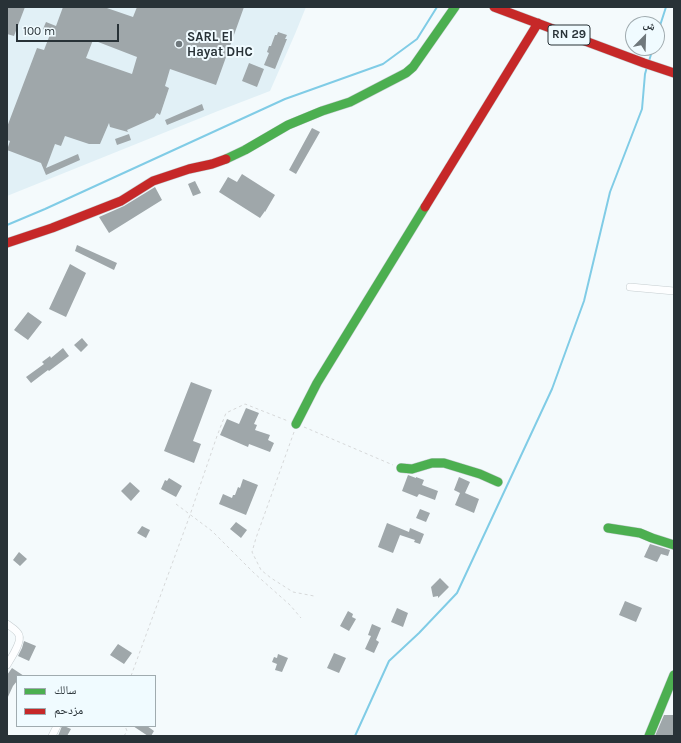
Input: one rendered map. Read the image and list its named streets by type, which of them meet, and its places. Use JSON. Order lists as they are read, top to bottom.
{
  "streets": {
    "street": ["RN 29"]
  },
  "places": ["SARL El Hayat DHC"],
  "legend": ["سالك", "مزدحم"],
  "scale_bar": "100 m",
  "north": "top right"
}
